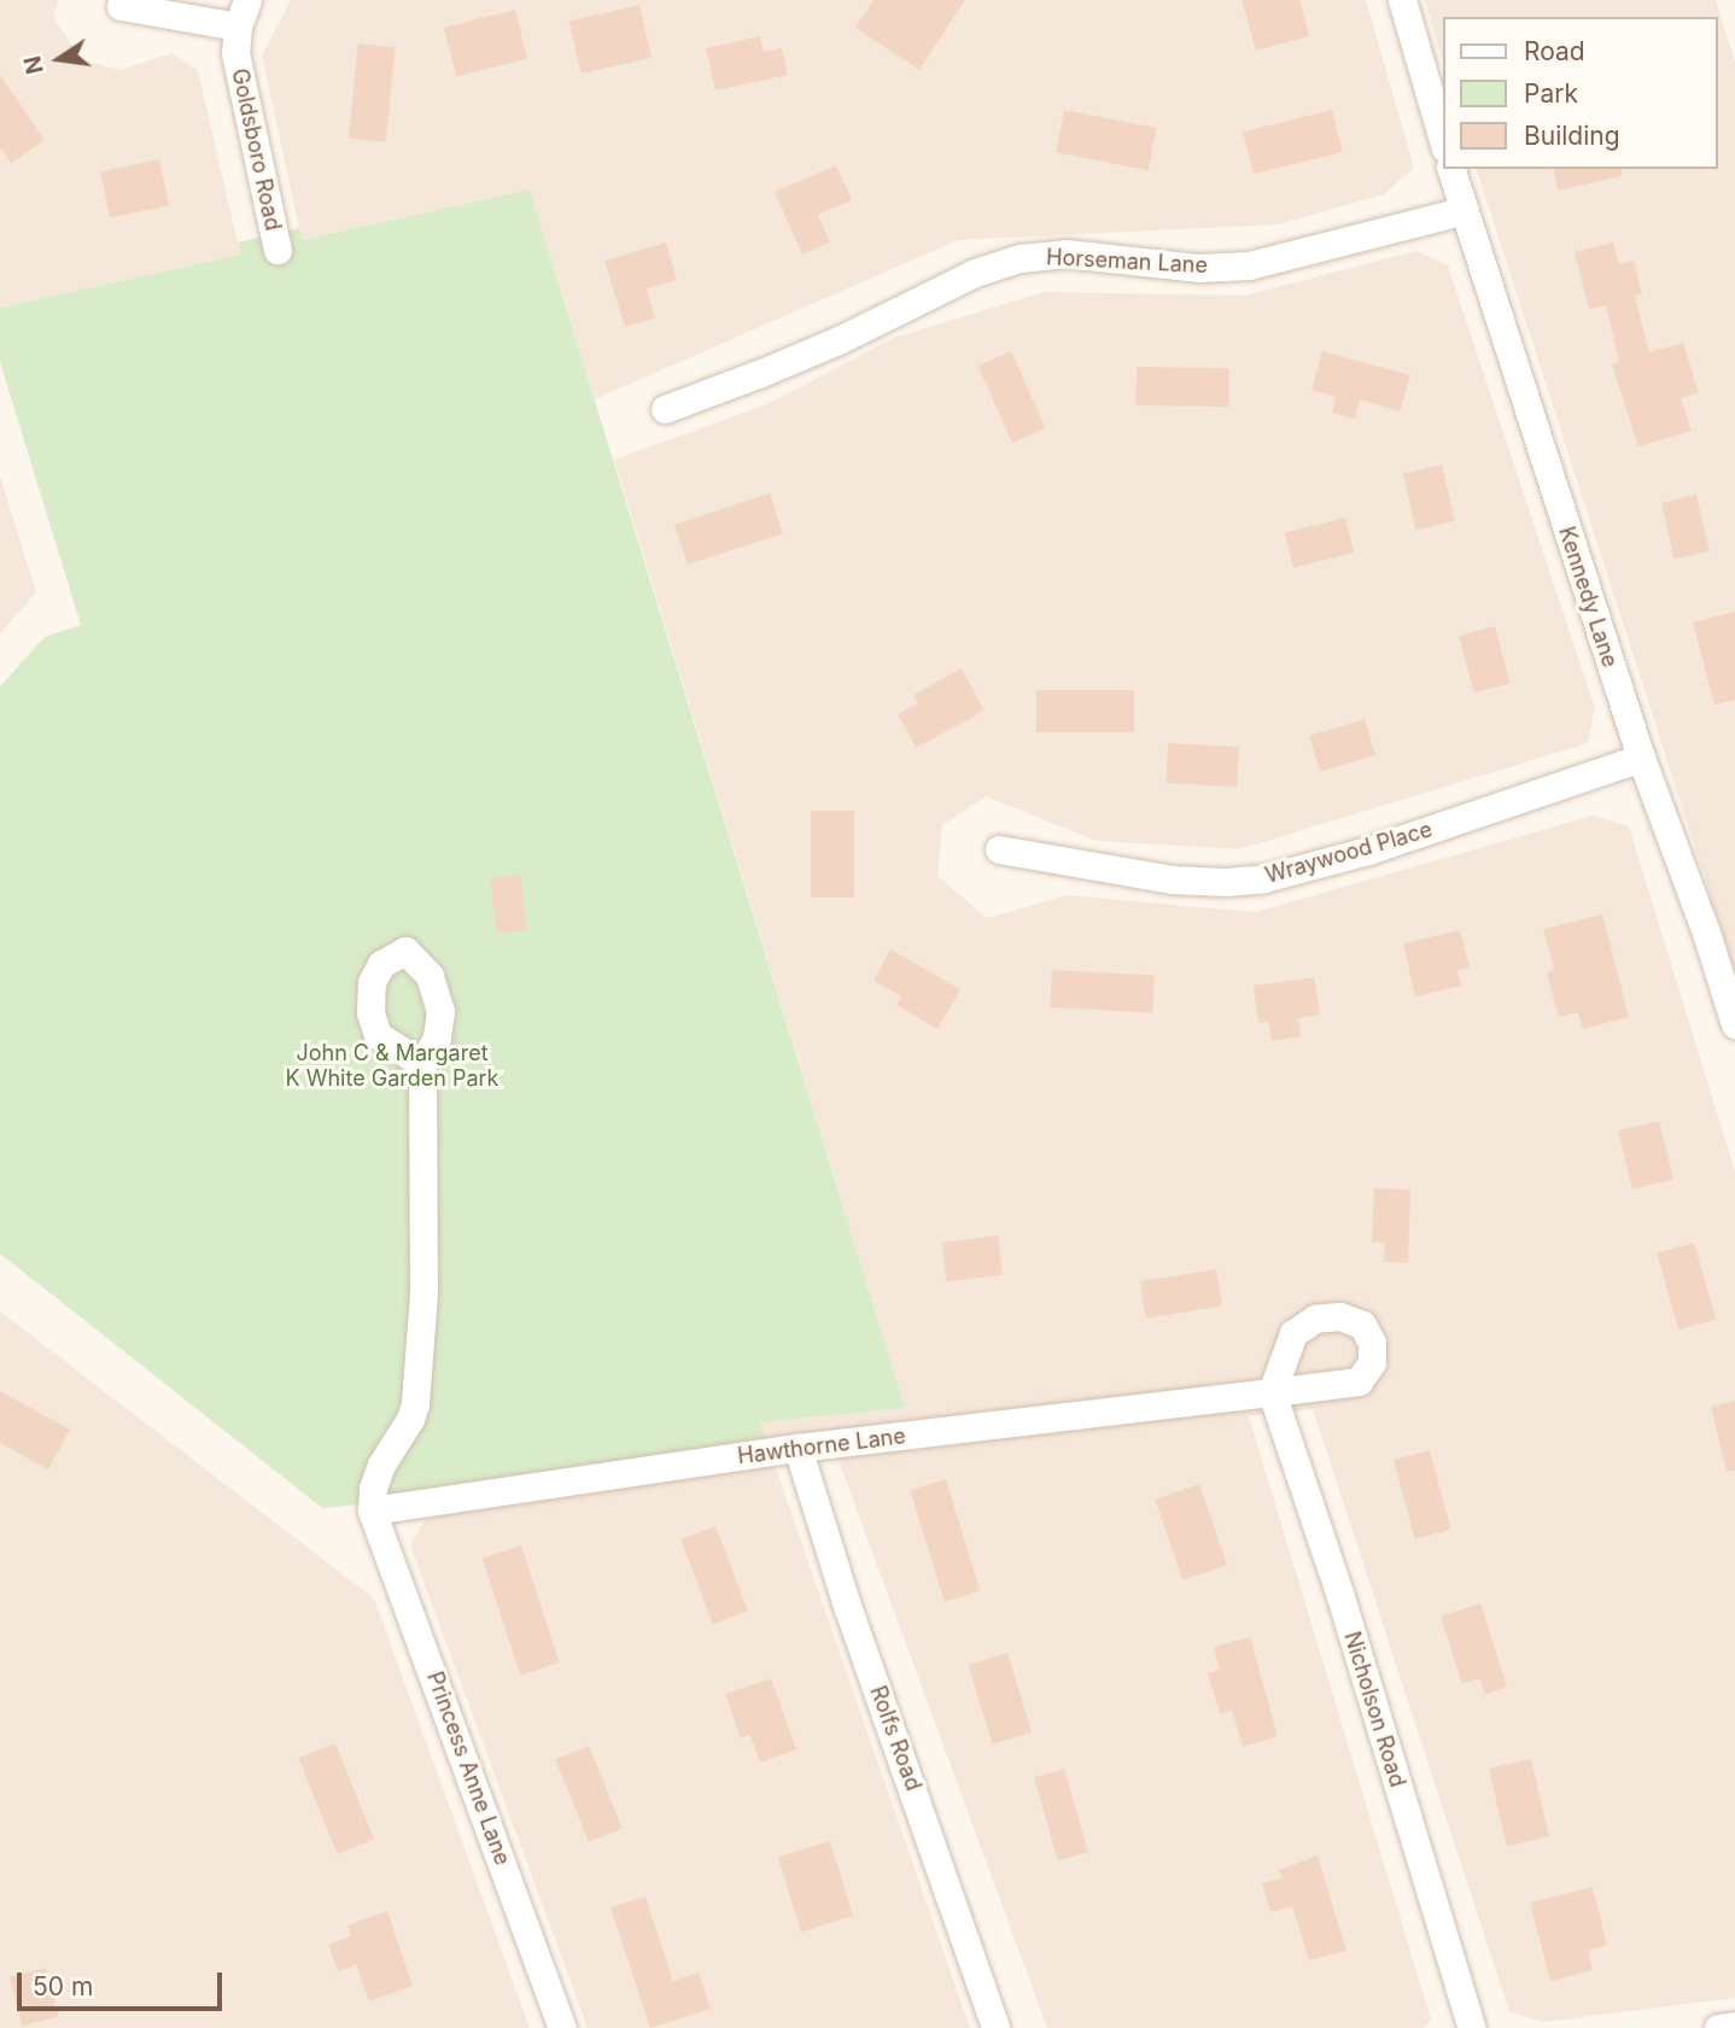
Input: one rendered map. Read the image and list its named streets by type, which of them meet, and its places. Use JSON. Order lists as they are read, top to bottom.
{
  "streets": {
    "street": [
      "Goldsboro Road",
      "Horseman Lane",
      "Kennedy Lane",
      "Wraywood Place",
      "Hawthorne Lane",
      "Nicholson Road",
      "Rolfs Road",
      "Princess Anne Lane"
    ]
  },
  "crossings": [
    ["Horseman Lane", "Kennedy Lane"],
    ["Kennedy Lane", "Wraywood Place"],
    ["Hawthorne Lane", "Nicholson Road"],
    ["Hawthorne Lane", "Rolfs Road"],
    ["Hawthorne Lane", "Princess Anne Lane"]
  ],
  "parks": ["John C & Margaret K White Garden Park"],
  "legend": ["Road", "Park", "Building"],
  "scale_bar": "50 m",
  "north": "left"
}
